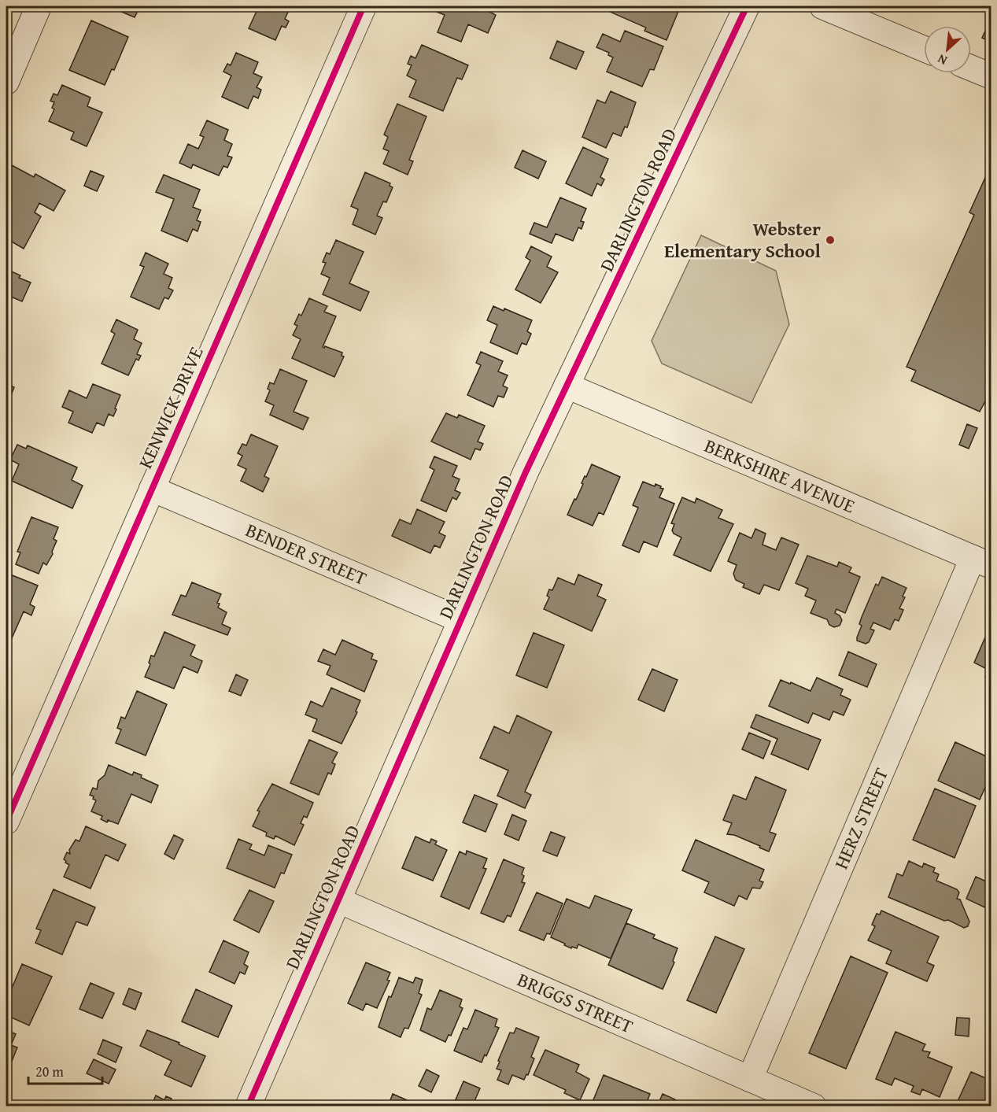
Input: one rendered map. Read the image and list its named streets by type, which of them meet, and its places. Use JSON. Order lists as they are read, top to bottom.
{
  "streets": {
    "street": [
      "DARLINGTON ROAD",
      "KENWICK DRIVE",
      "BERKSHIRE AVENUE",
      "BENDER STREET",
      "HERZ STREET",
      "BRIGGS STREET"
    ]
  },
  "crossings": [
    ["DARLINGTON ROAD", "BERKSHIRE AVENUE"],
    ["DARLINGTON ROAD", "BENDER STREET"],
    ["DARLINGTON ROAD", "BRIGGS STREET"],
    ["KENWICK DRIVE", "BENDER STREET"],
    ["BERKSHIRE AVENUE", "HERZ STREET"],
    ["HERZ STREET", "BRIGGS STREET"]
  ],
  "places": ["Webster Elementary School"],
  "scale_bar": "20 m",
  "north": "bottom left"
}
